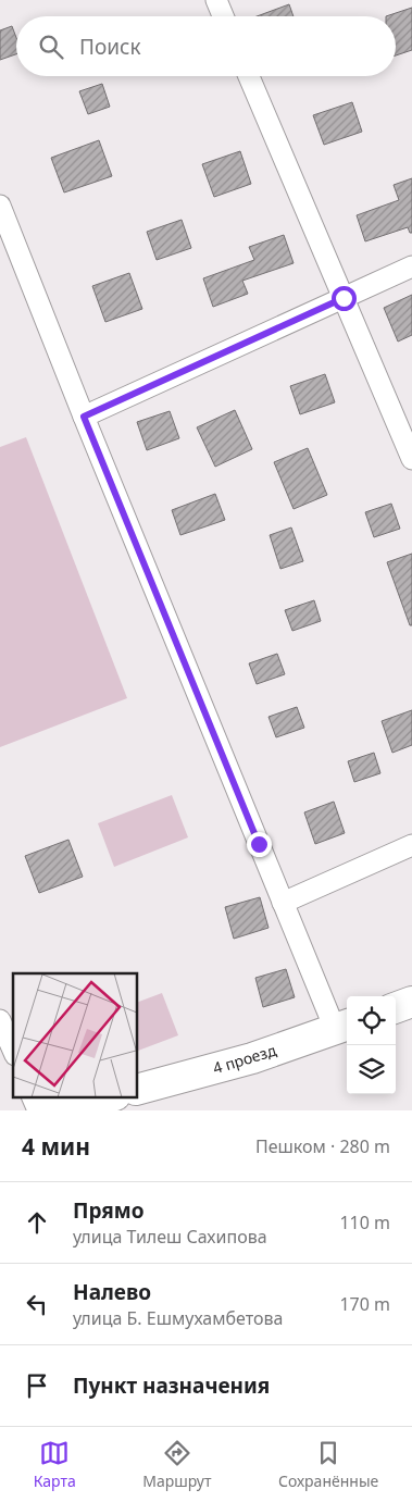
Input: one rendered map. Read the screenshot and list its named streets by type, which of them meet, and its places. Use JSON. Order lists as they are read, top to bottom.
{
  "streets": {
    "street": ["4 проезд"]
  },
  "page": {
    "search": "Поиск",
    "heading": ["4 мин", "Пешком · 280 m"],
    "list": [
      ["Прямо", "улица Тилеш Сахипова", "110 m"],
      ["Налево", "улица Б. Ешмухамбетова", "170 m"],
      "Пункт назначения"
    ],
    "nav": ["Карта", "Маршрут", "Сохранённые"]
  }
}
